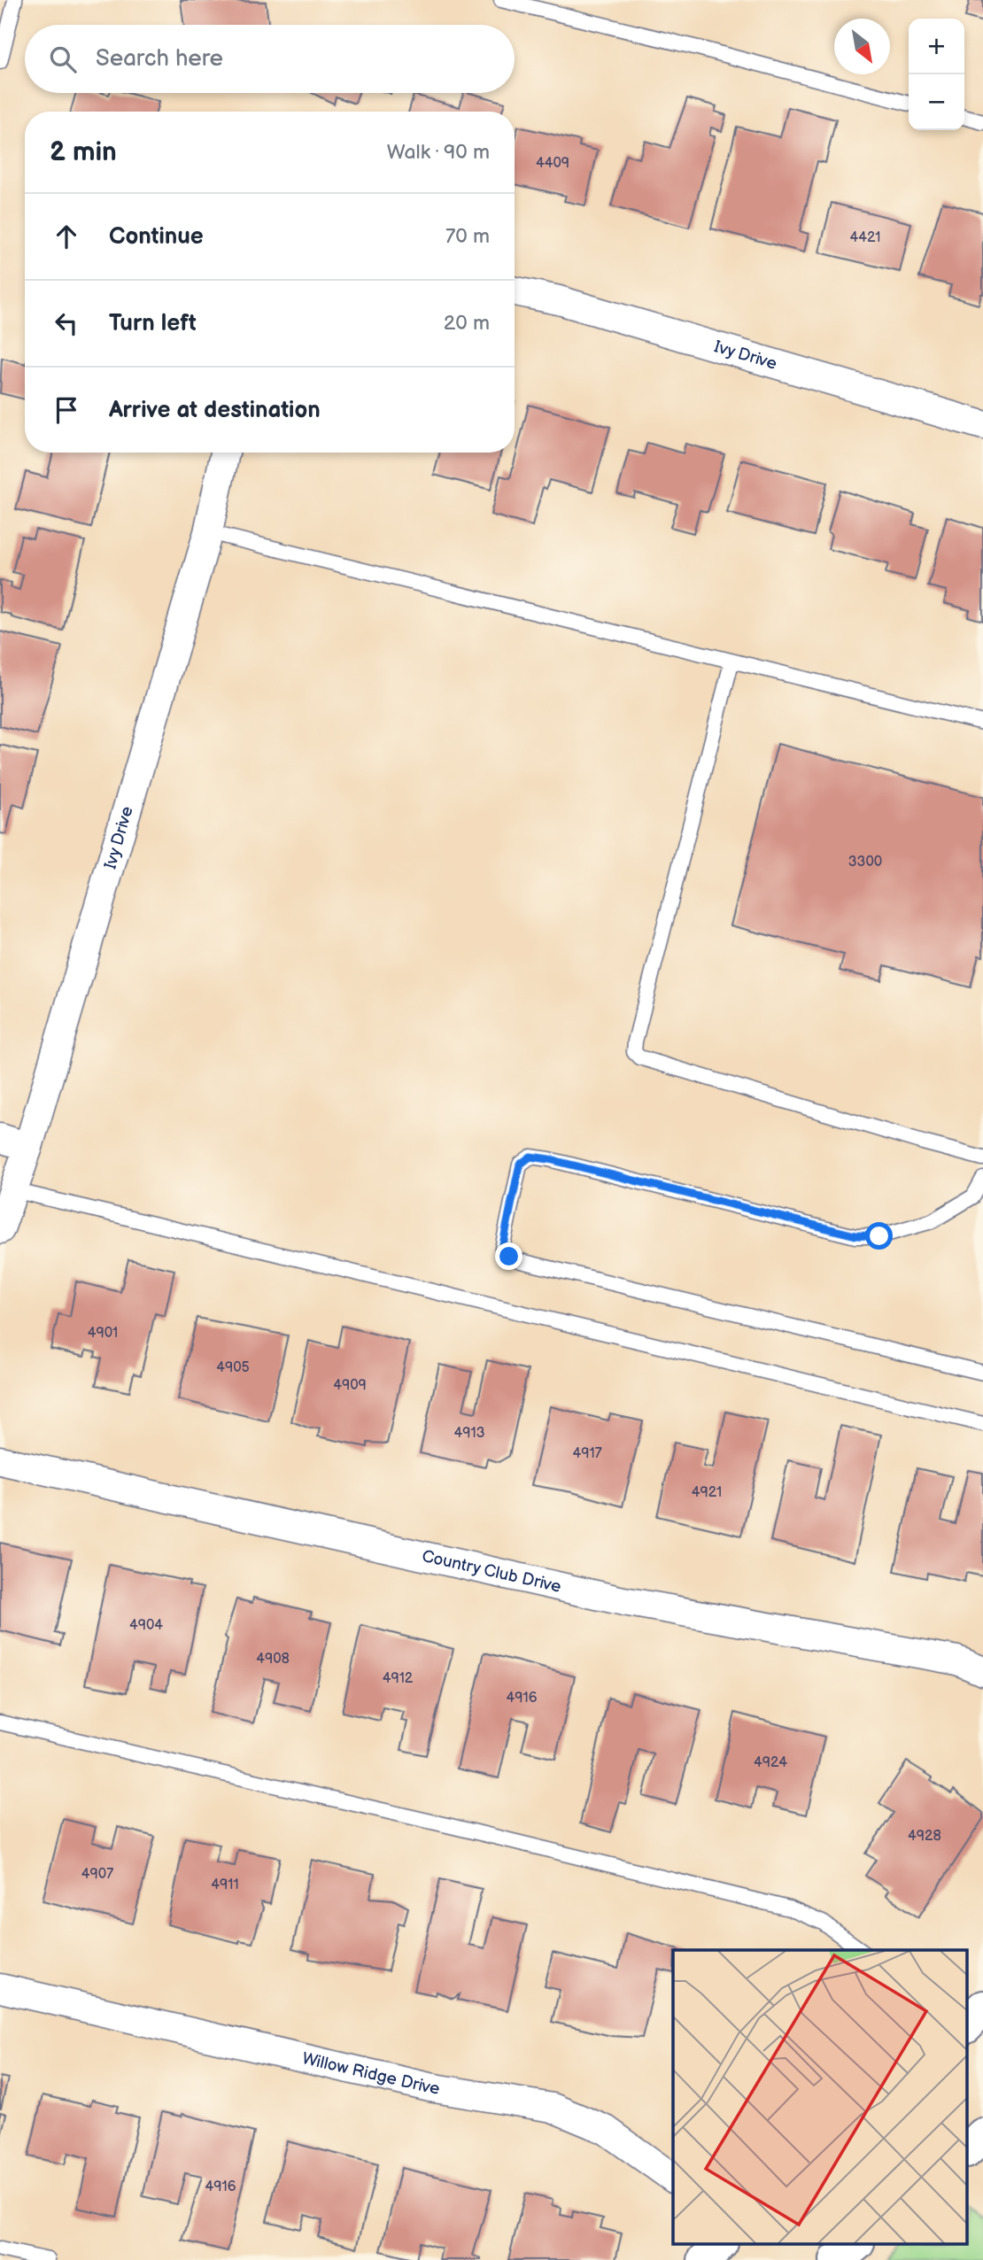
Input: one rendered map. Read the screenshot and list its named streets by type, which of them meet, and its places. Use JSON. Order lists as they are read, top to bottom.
{
  "streets": {
    "street": ["Ivy Drive", "Country Club Drive", "Willow Ridge Drive"]
  },
  "house_numbers": [
    "4409",
    "4421",
    "3300",
    "4901",
    "4905",
    "4909",
    "4913",
    "4917",
    "4921",
    "4904",
    "4908",
    "4912",
    "4916",
    "4924",
    "4928",
    "4907",
    "4911",
    "4916"
  ],
  "north": "bottom right",
  "page": {
    "map_buttons": ["+", "−"],
    "search": "Search here",
    "heading": ["2 min", "Walk · 90 m"],
    "list": [
      ["Continue", "70 m"],
      ["Turn left", "20 m"],
      "Arrive at destination"
    ]
  }
}
